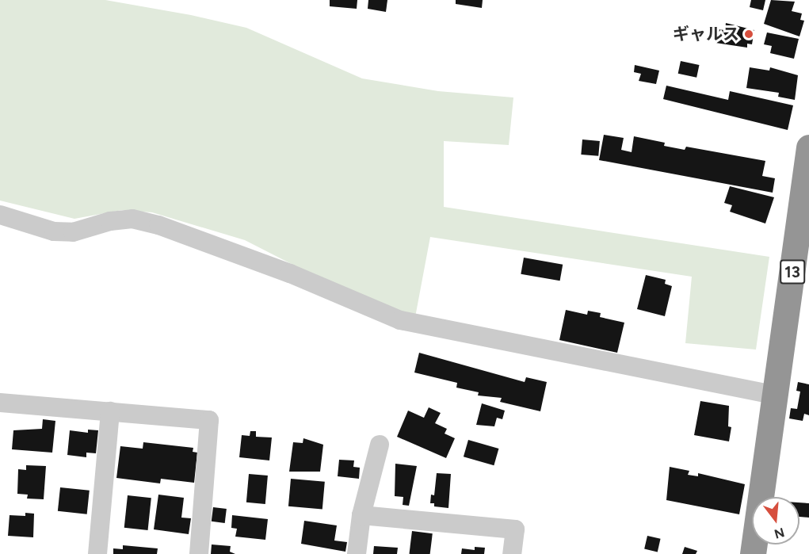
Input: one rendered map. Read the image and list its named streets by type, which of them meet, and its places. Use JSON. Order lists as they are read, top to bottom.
{
  "streets": {
    "highway": ["13"]
  },
  "places": ["ギャルス"],
  "north": "bottom"
}
